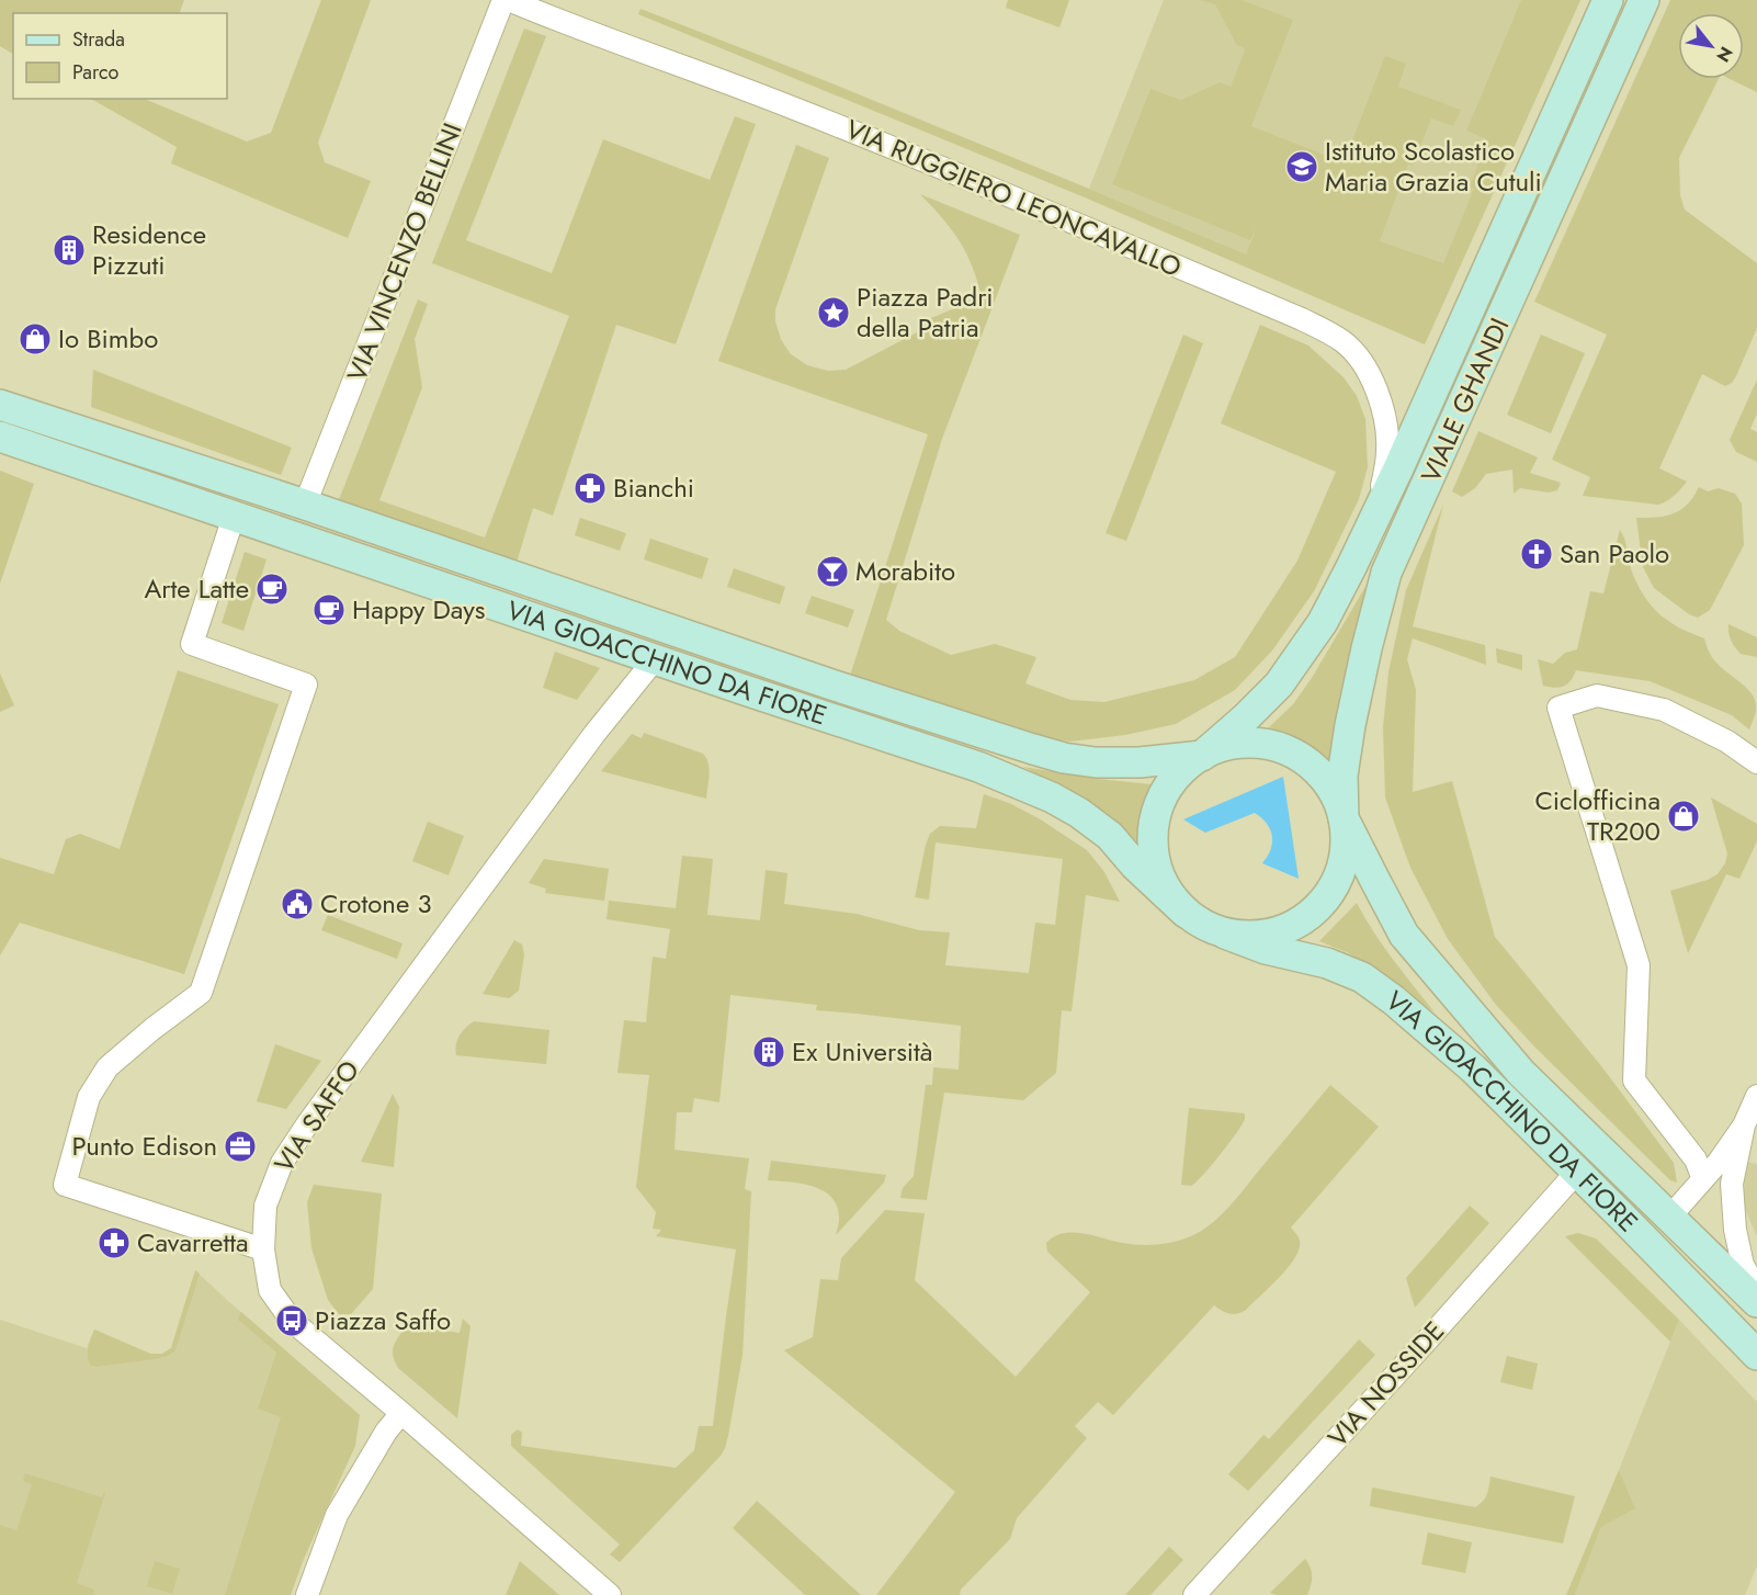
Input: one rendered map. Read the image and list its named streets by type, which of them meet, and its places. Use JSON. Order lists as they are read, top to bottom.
{
  "streets": {
    "street": [
      "VIA RUGGIERO LEONCAVALLO",
      "VIA VINCENZO BELLINI",
      "VIALE GHANDI",
      "VIA GIOACCHINO DA FIORE",
      "VIA SAFFO",
      "VIA NOSSIDE"
    ]
  },
  "crossings": [
    ["VIA RUGGIERO LEONCAVALLO", "VIALE GHANDI"],
    ["VIA VINCENZO BELLINI", "VIA GIOACCHINO DA FIORE"],
    ["VIALE GHANDI", "VIA GIOACCHINO DA FIORE"],
    ["VIA GIOACCHINO DA FIORE", "VIA SAFFO"],
    ["VIA GIOACCHINO DA FIORE", "VIA NOSSIDE"]
  ],
  "places": {
    "school or university": ["Istituto Scolastico Maria Grazia Cutuli"],
    "building": ["Residence Pizzuti", "Ex Università"],
    "place": ["Piazza Padri della Patria"],
    "shop": ["Io Bimbo", "Ciclofficina TR200"],
    "pharmacy": ["Bianchi", "Cavarretta"],
    "church": ["San Paolo"],
    "bar": ["Morabito"],
    "cafe": ["Arte Latte", "Happy Days"],
    "public building": ["Crotone 3"],
    "office": ["Punto Edison"],
    "bus stop": ["Piazza Saffo"]
  },
  "legend": ["Strada", "Parco"],
  "north": "bottom right"
}
